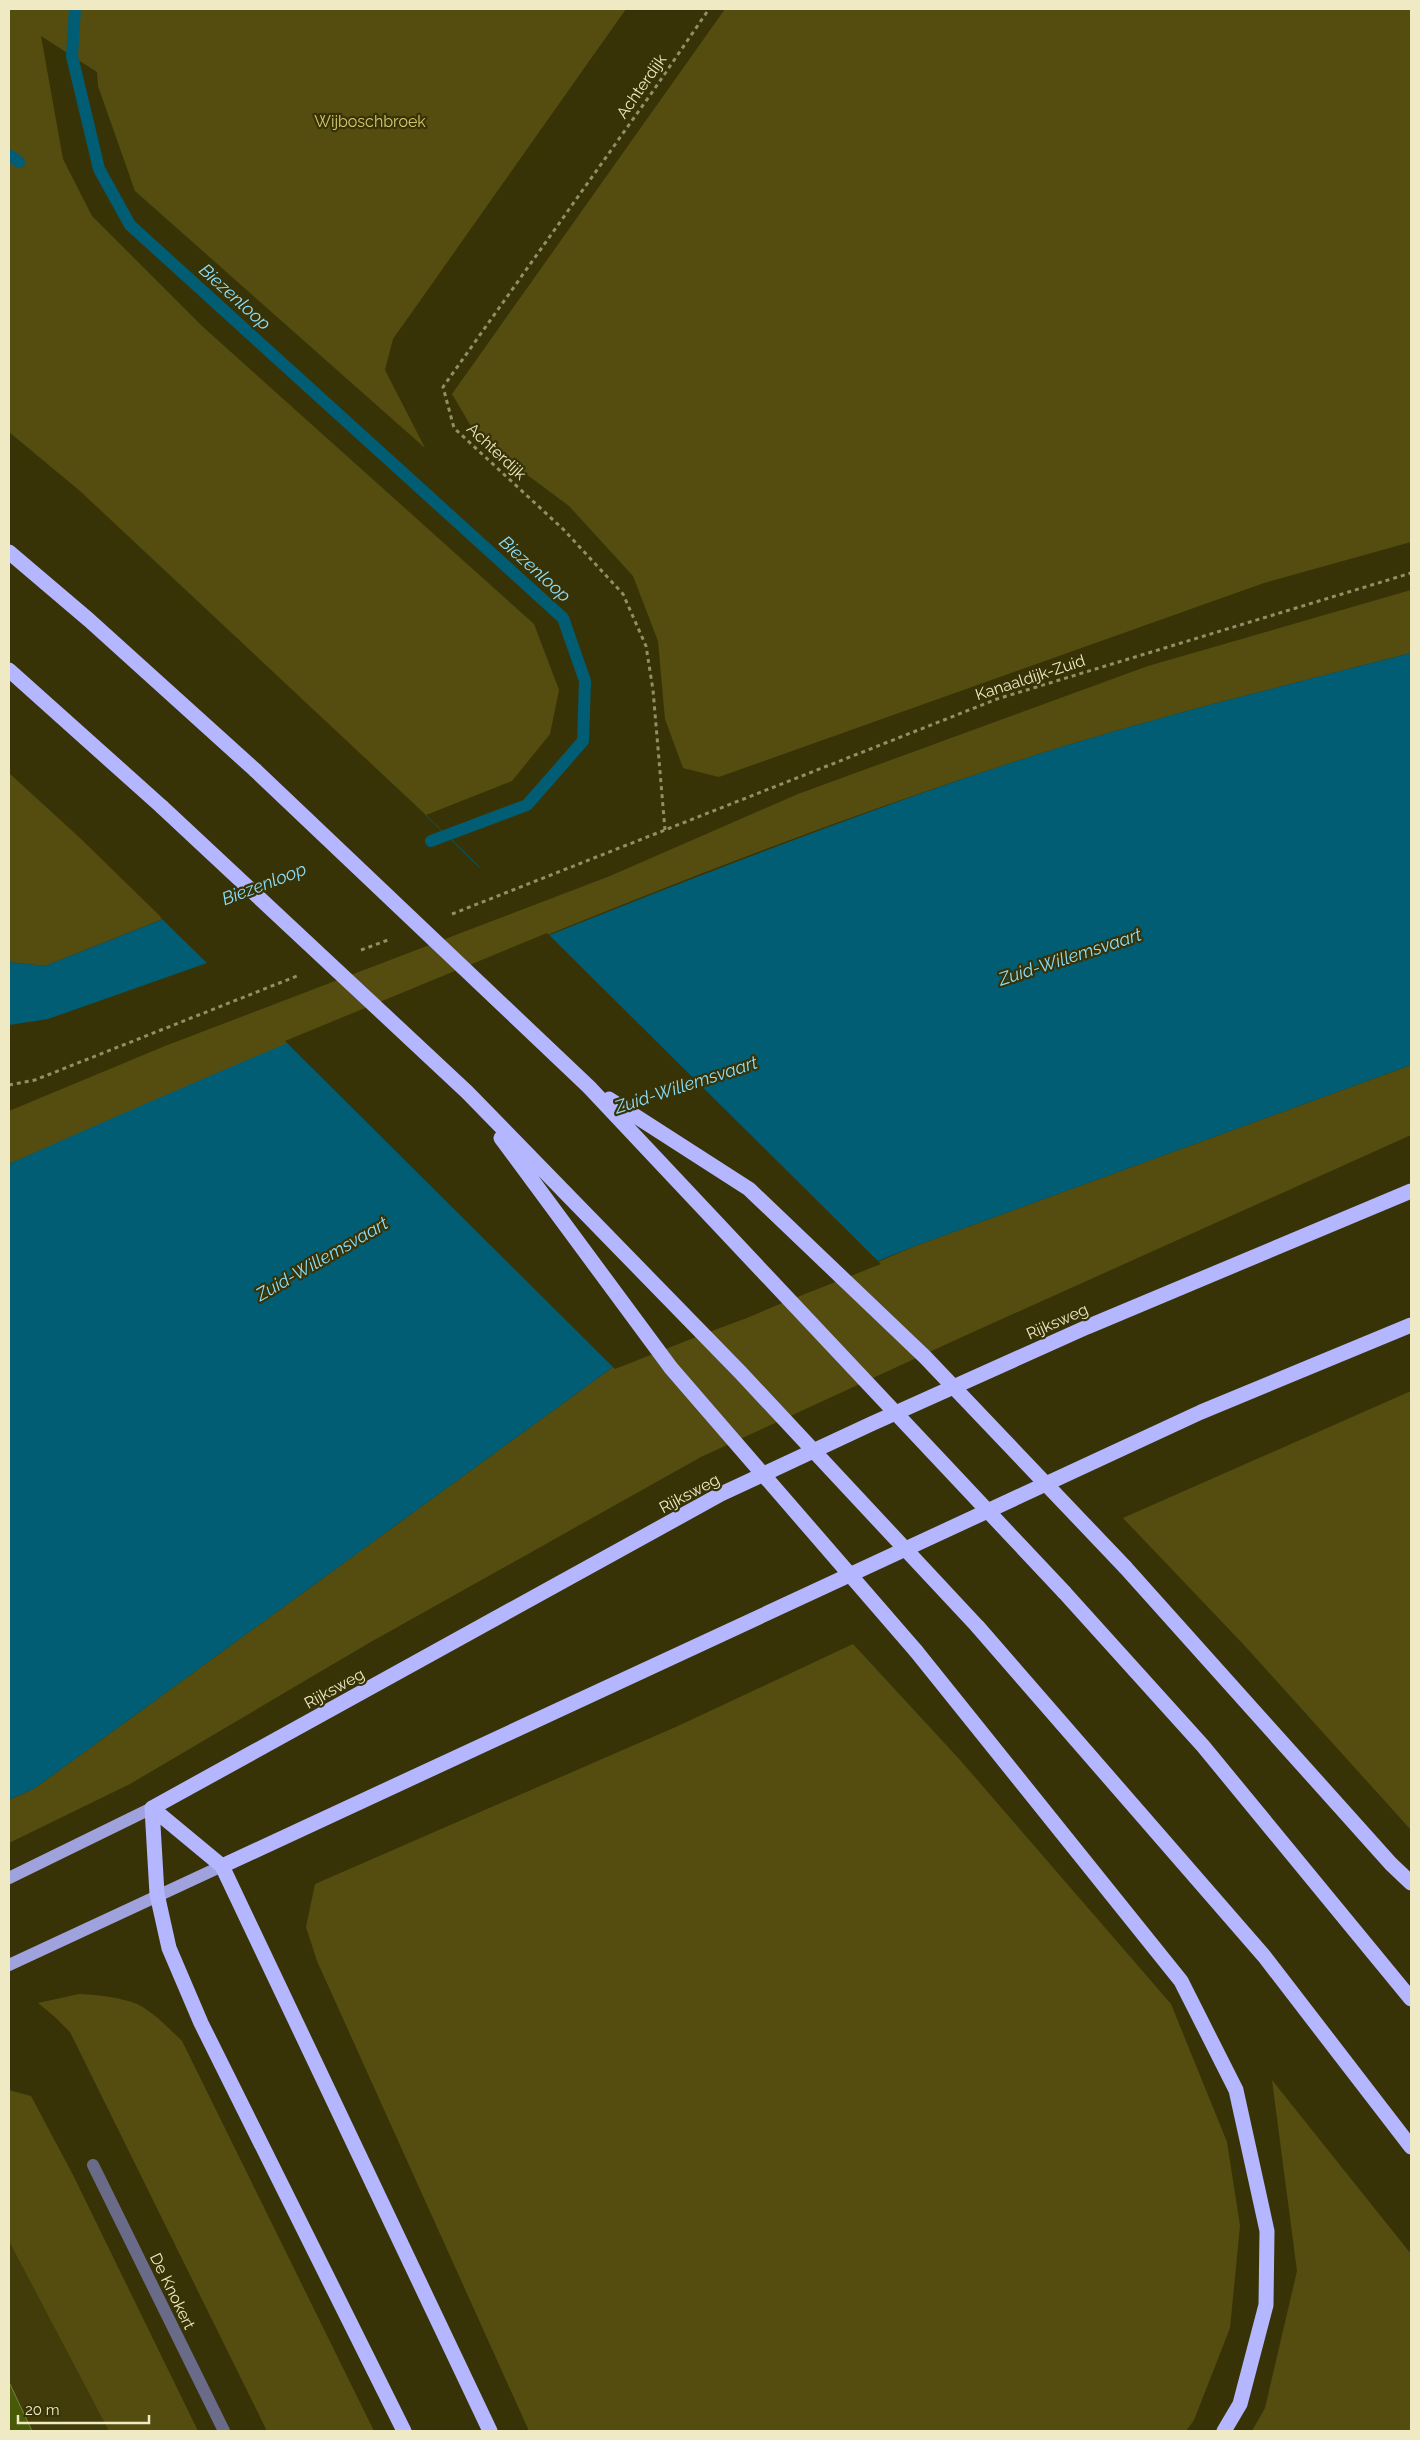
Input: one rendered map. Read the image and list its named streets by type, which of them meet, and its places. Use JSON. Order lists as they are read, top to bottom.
{
  "streets": {
    "highway": ["Rijksweg"],
    "street": ["De Knokert"],
    "path": ["Achterdijk", "Kanaaldijk-Zuid"]
  },
  "crossings": [
    ["Achterdijk", "Kanaaldijk-Zuid"]
  ],
  "water": ["Biezenloop", "Zuid-Willemsvaart"],
  "parks": ["Wijboschbroek"],
  "scale_bar": "20 m"
}
